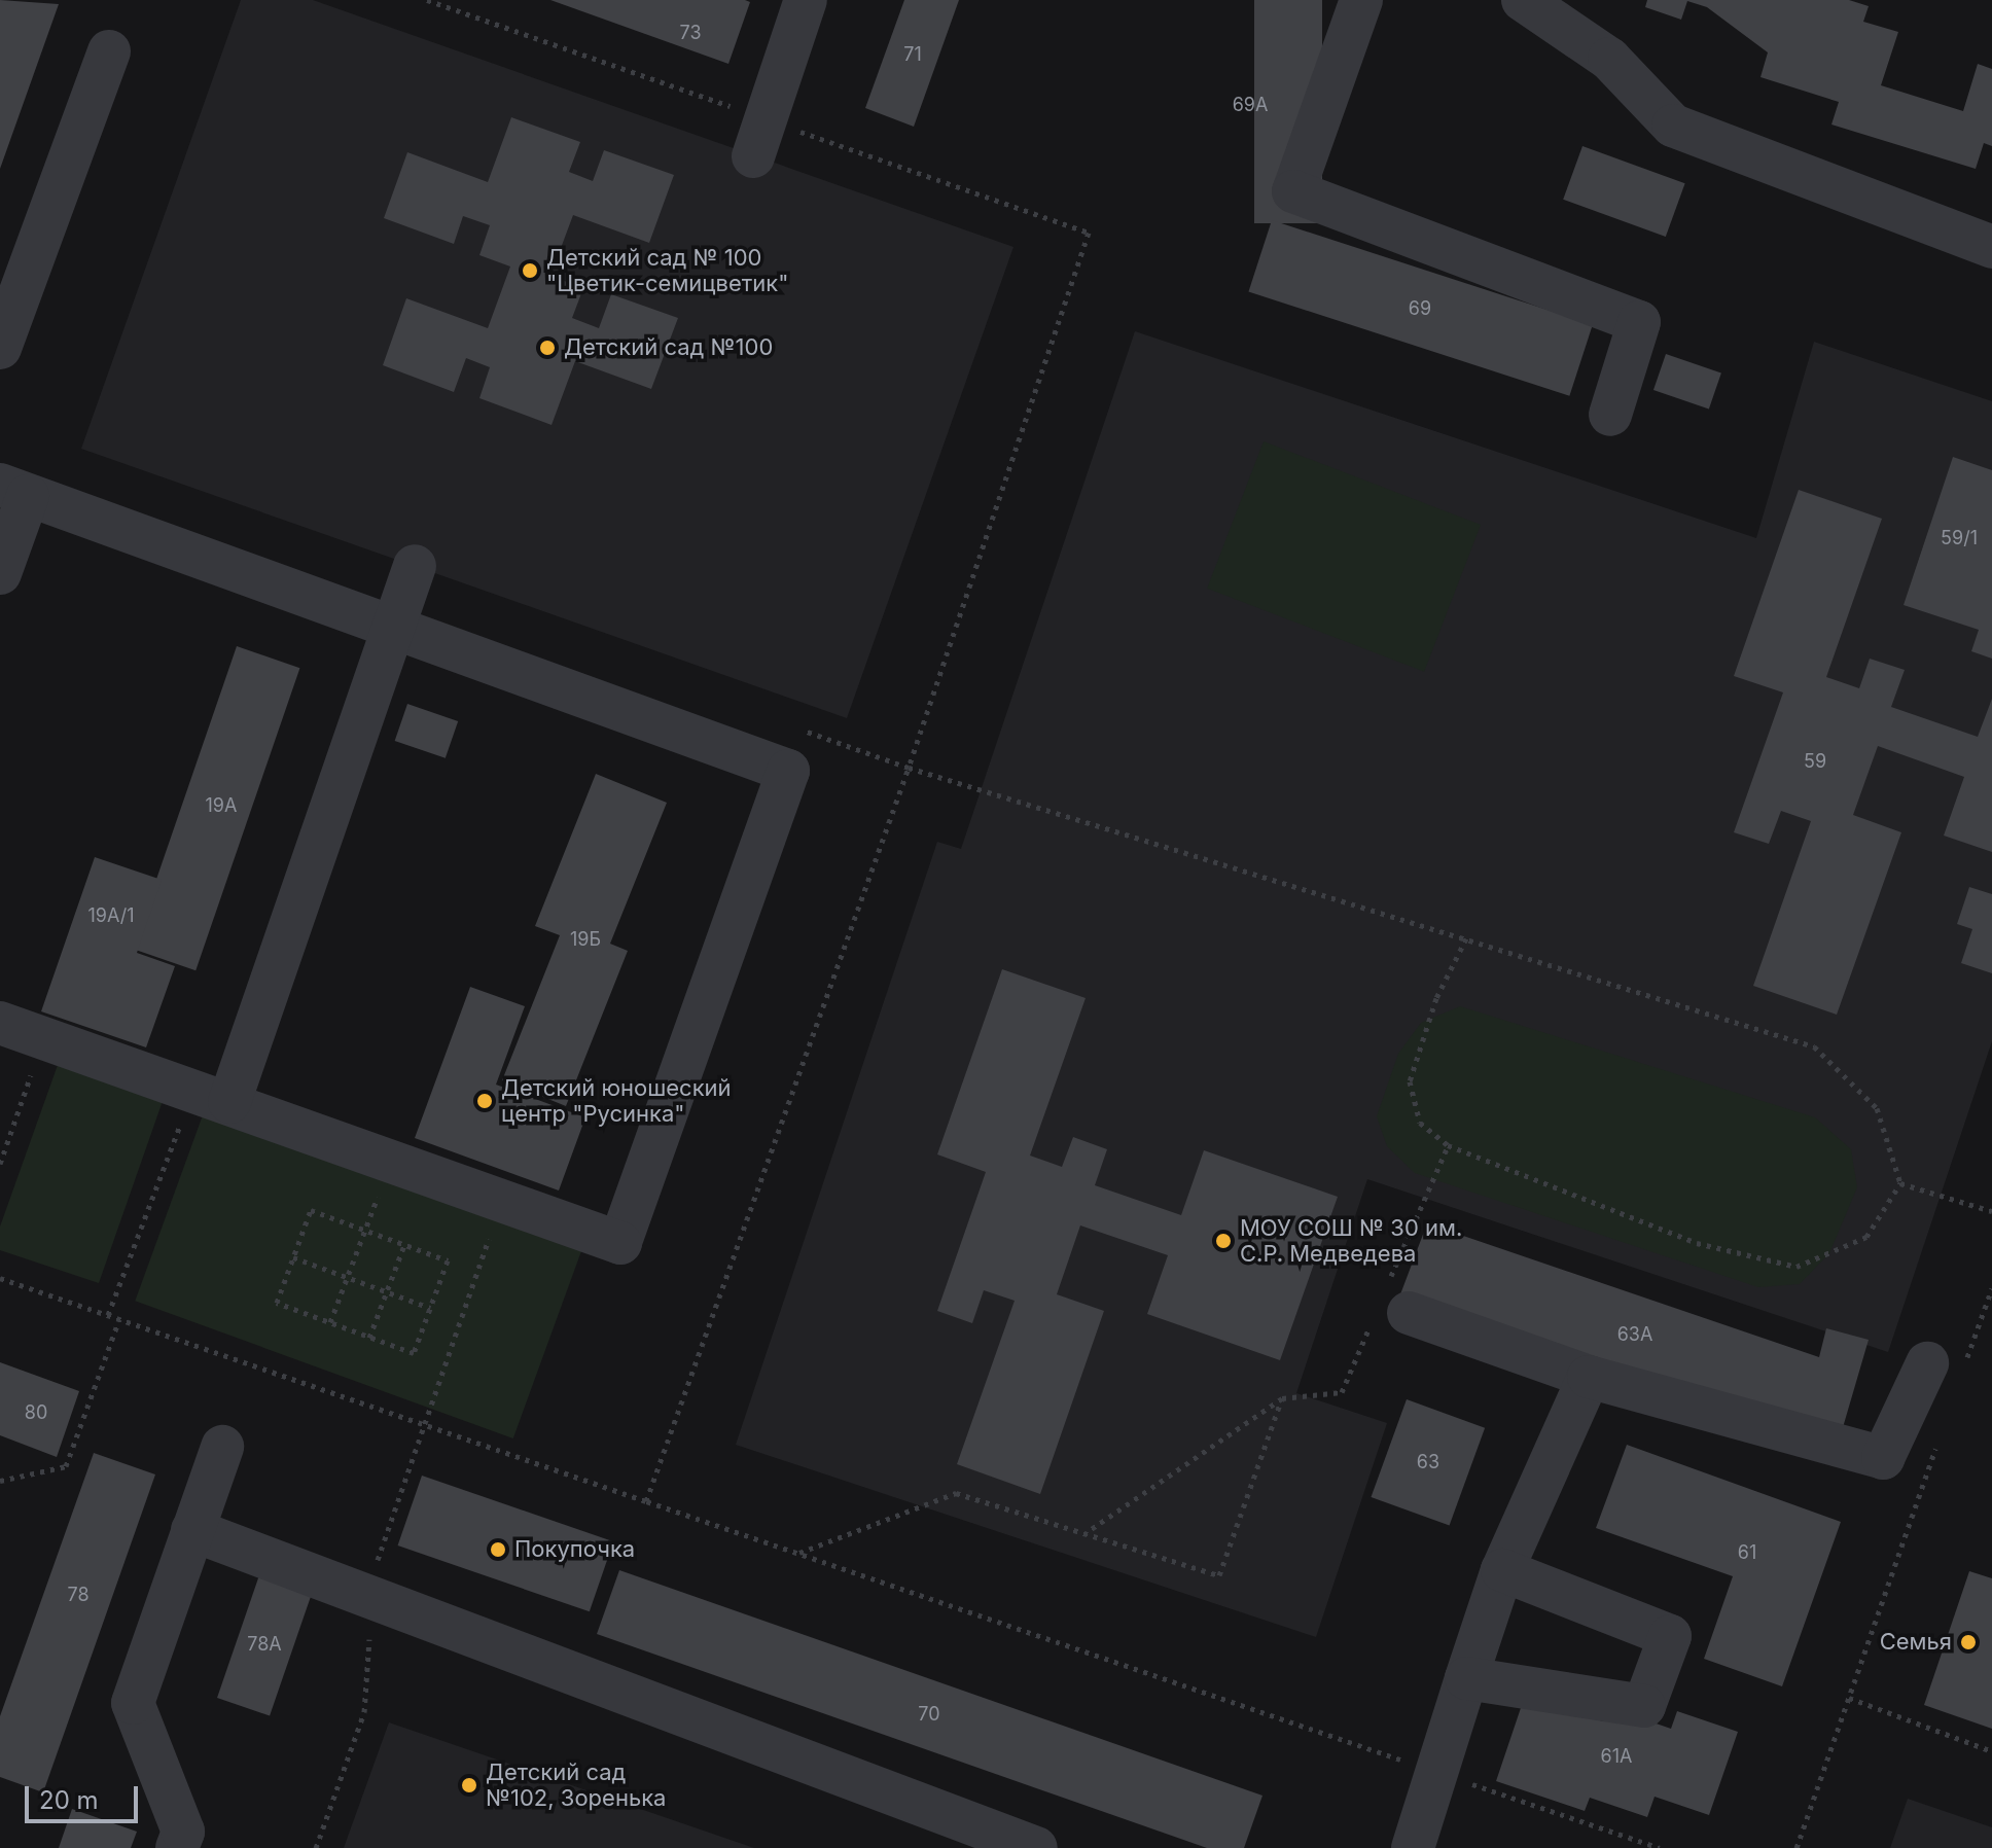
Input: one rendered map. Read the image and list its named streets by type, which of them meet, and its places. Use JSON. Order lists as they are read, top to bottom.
{
  "places": [
    "Детский сад № 100 \"Цветик-семицветик\"",
    "Детский сад №100",
    "Детский юношеский центр \"Русинка\"",
    "МОУ СОШ № 30 им. С.Р. Медведева",
    "Покупочка",
    "Семья",
    "Детский сад №102, Зоренька"
  ],
  "house_numbers": [
    "73",
    "71",
    "69А",
    "69",
    "59/1",
    "59",
    "19А",
    "19А/1",
    "19Б",
    "63А",
    "80",
    "63",
    "61",
    "78",
    "78А",
    "70",
    "61А"
  ],
  "scale_bar": "20 m"
}
